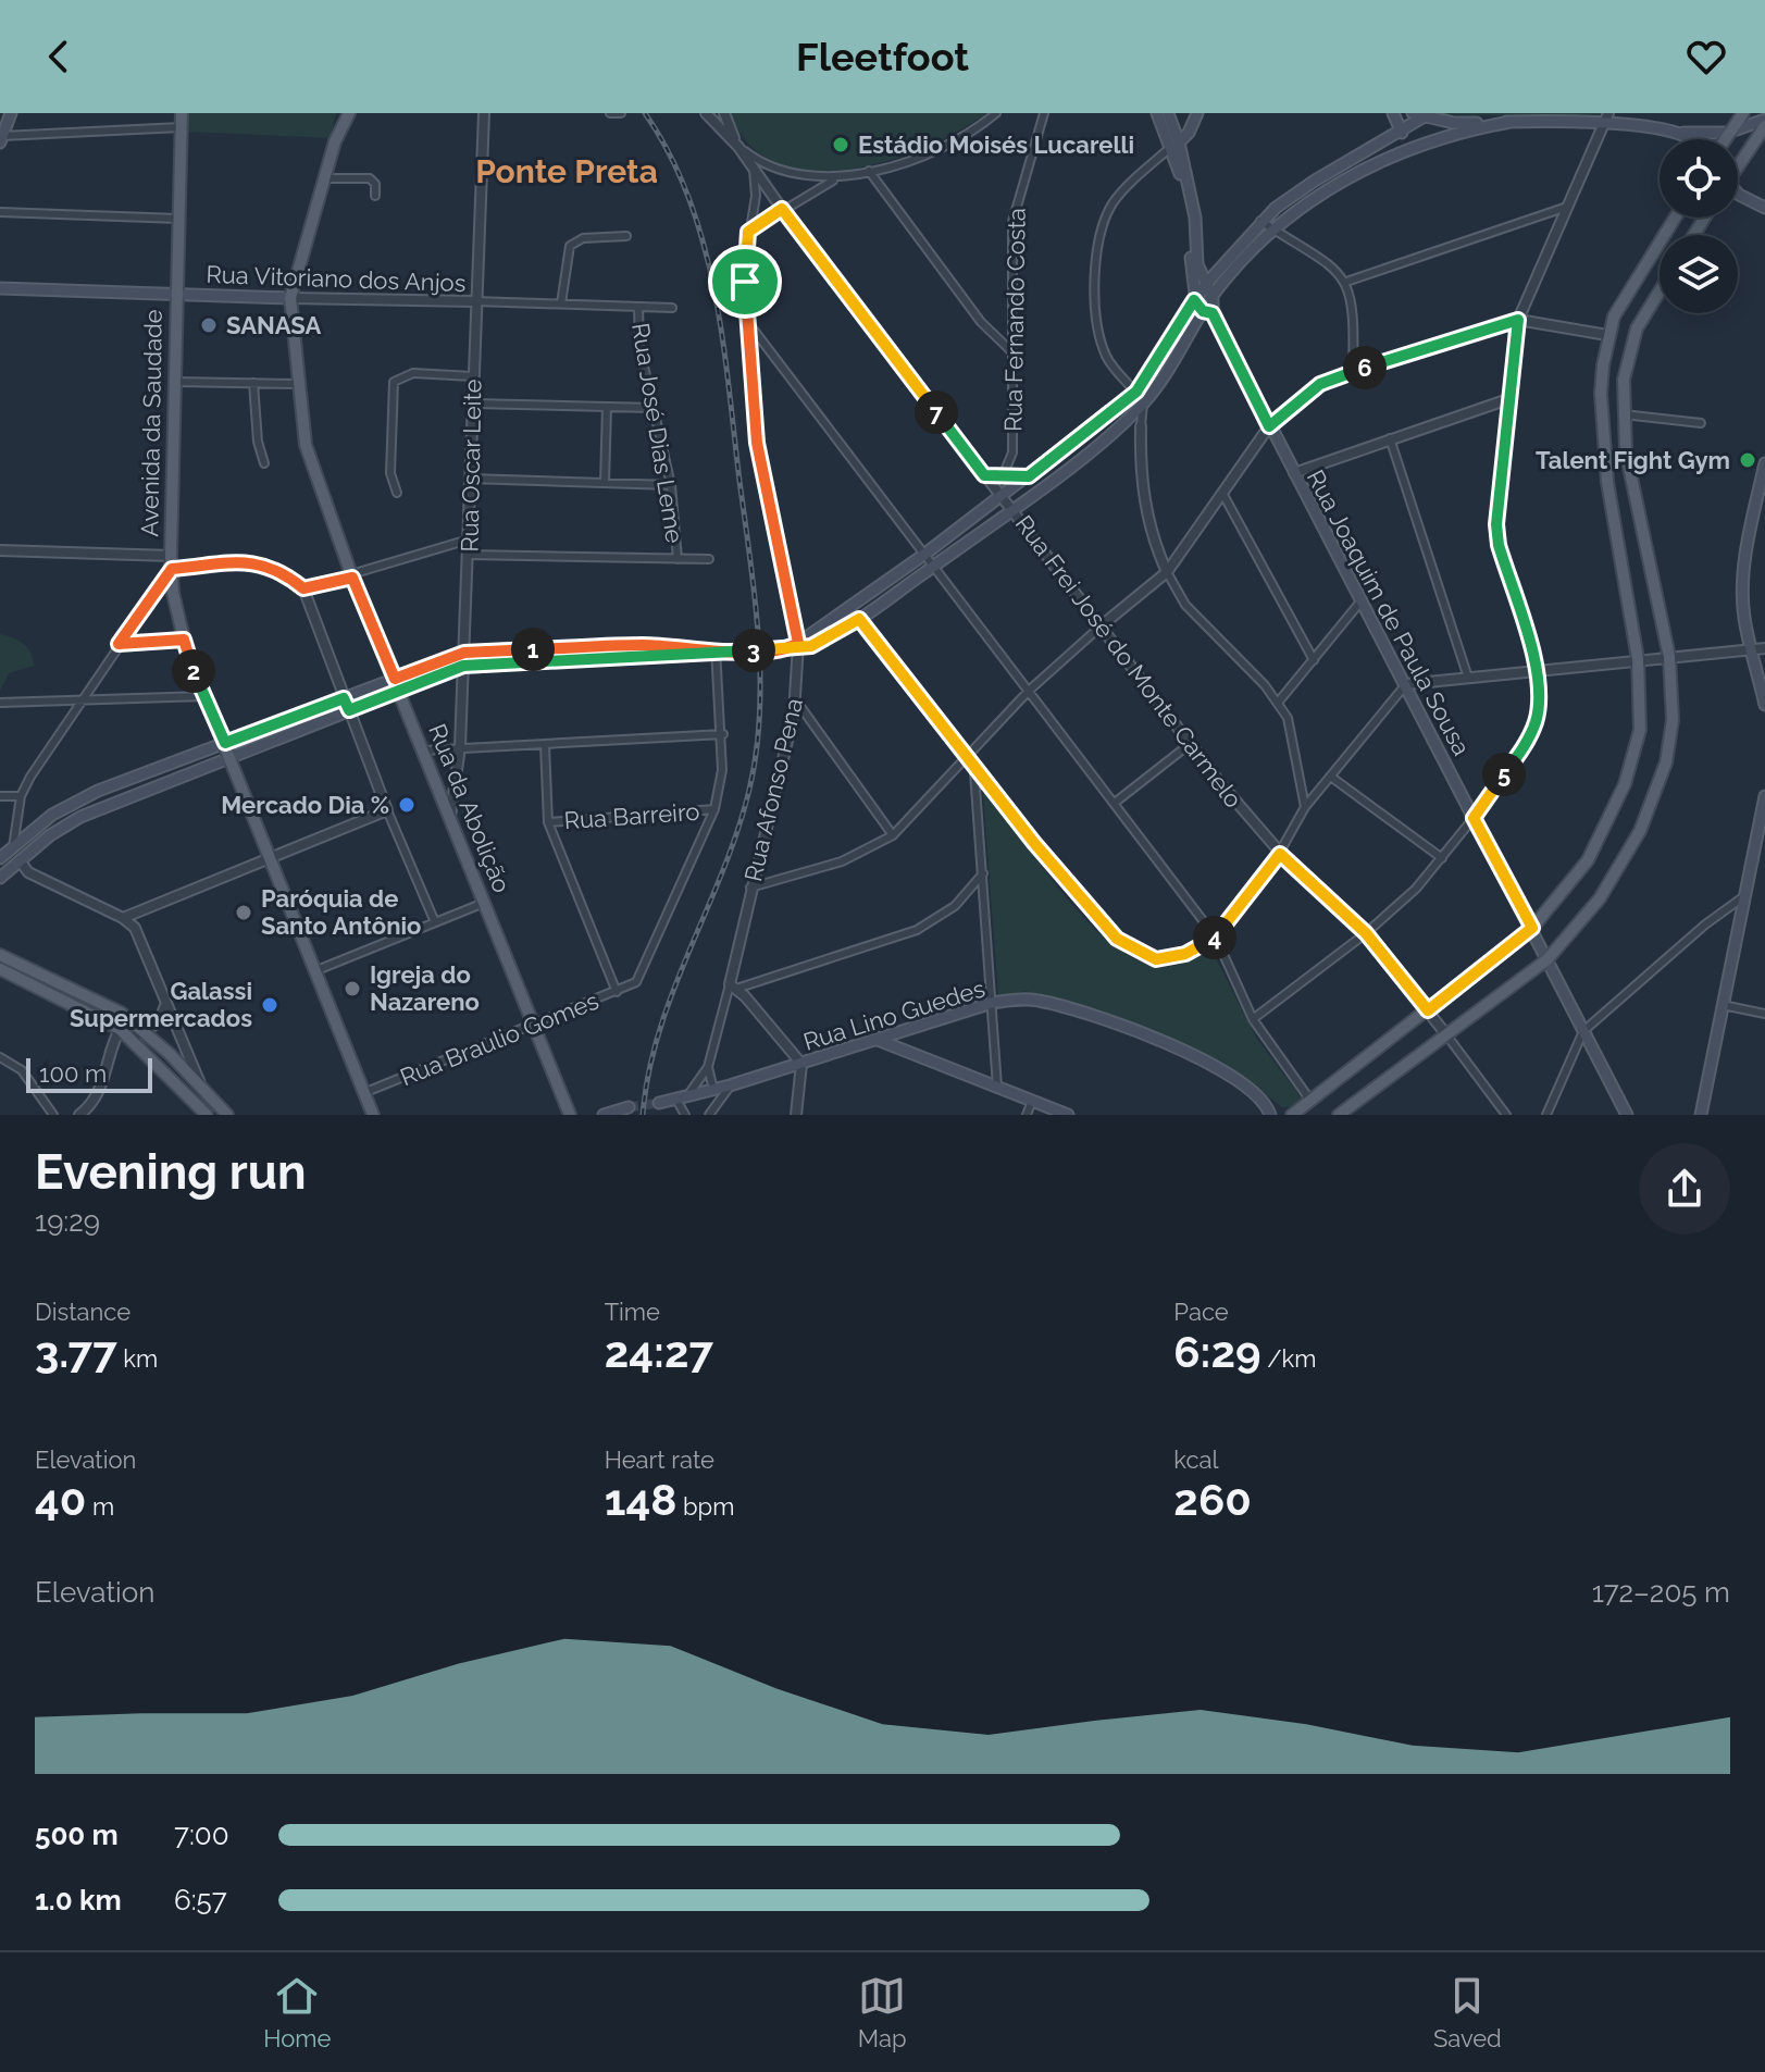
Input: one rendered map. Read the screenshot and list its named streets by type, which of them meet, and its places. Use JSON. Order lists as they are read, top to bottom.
{
  "streets": {
    "main road": [
      "Rua Vitoriano dos Anjos",
      "Avenida da Saudade",
      "Rua Joaquim de Paula Sousa",
      "Rua da Abolição",
      "Rua Lino Guedes"
    ],
    "street": [
      "Rua Fernando Costa",
      "Rua José Dias Leme",
      "Rua Oscar Leite",
      "Rua Frei José do Monte Carmelo",
      "Rua Afonso Pena",
      "Rua Barreiro",
      "Rua Braulio Gomes"
    ]
  },
  "crossings": [
    ["Rua Vitoriano dos Anjos", "Avenida da Saudade"],
    ["Rua Vitoriano dos Anjos", "Rua José Dias Leme"],
    ["Rua Vitoriano dos Anjos", "Rua Oscar Leite"],
    ["Rua Vitoriano dos Anjos", "Rua da Abolição"],
    ["Avenida da Saudade", "Rua Braulio Gomes"],
    ["Rua Oscar Leite", "Rua da Abolição"],
    ["Rua Frei José do Monte Carmelo", "Rua Afonso Pena"],
    ["Rua Afonso Pena", "Rua Lino Guedes"],
    ["Rua da Abolição", "Rua Braulio Gomes"],
    ["Rua Barreiro", "Rua Braulio Gomes"]
  ],
  "districts": ["Ponte Preta"],
  "places": [
    "Estádio Moisés Lucarelli",
    "SANASA",
    "Talent Fight Gym",
    "Mercado Dia %",
    "Paróquia de Santo Antônio",
    "Igreja do Nazareno",
    "Galassi Supermercados"
  ],
  "scale_bar": "100 m",
  "page": {
    "header": "Fleetfoot",
    "pins": [
      "6",
      "7",
      "1",
      "3",
      "2",
      "5",
      "4"
    ],
    "scale": "100 m",
    "heading": ["Evening run", "19:29"],
    "stats": [
      ["Distance", "3.77 km"],
      ["Time", "24:27"],
      ["Pace", "6:29 /km"],
      ["Elevation", "40 m"],
      ["Heart rate", "148 bpm"],
      ["kcal", "260"]
    ],
    "chart": ["Elevation", "172–205 m"],
    "list": [
      {
        "name": "500 m",
        "note": "7:00"
      },
      {
        "name": "1.0 km",
        "note": "6:57"
      }
    ],
    "tabs": ["Home", "Map", "Saved"]
  }
}
